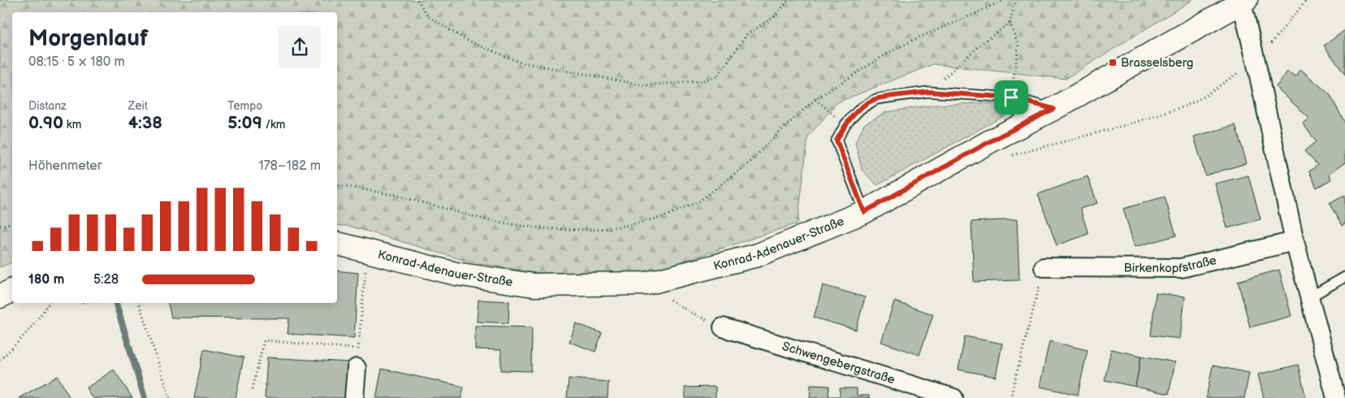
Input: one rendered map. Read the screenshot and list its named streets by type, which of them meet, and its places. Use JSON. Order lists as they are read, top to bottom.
{
  "streets": {
    "main road": ["Konrad-Adenauer-Straße"],
    "street": ["Birkenkopfstraße", "Schwengebergstraße"]
  },
  "places": {
    "transit": ["Brasselsberg"]
  },
  "page": {
    "heading": ["Morgenlauf", "08:15 · 5 × 180 m"],
    "stats": [
      ["Distanz", "0.90 km"],
      ["Zeit", "4:38"],
      ["Tempo", "5:09 /km"]
    ],
    "chart": ["Höhenmeter", "178–182 m"],
    "list": [
      {
        "name": "180 m",
        "note": "5:28"
      }
    ]
  }
}
